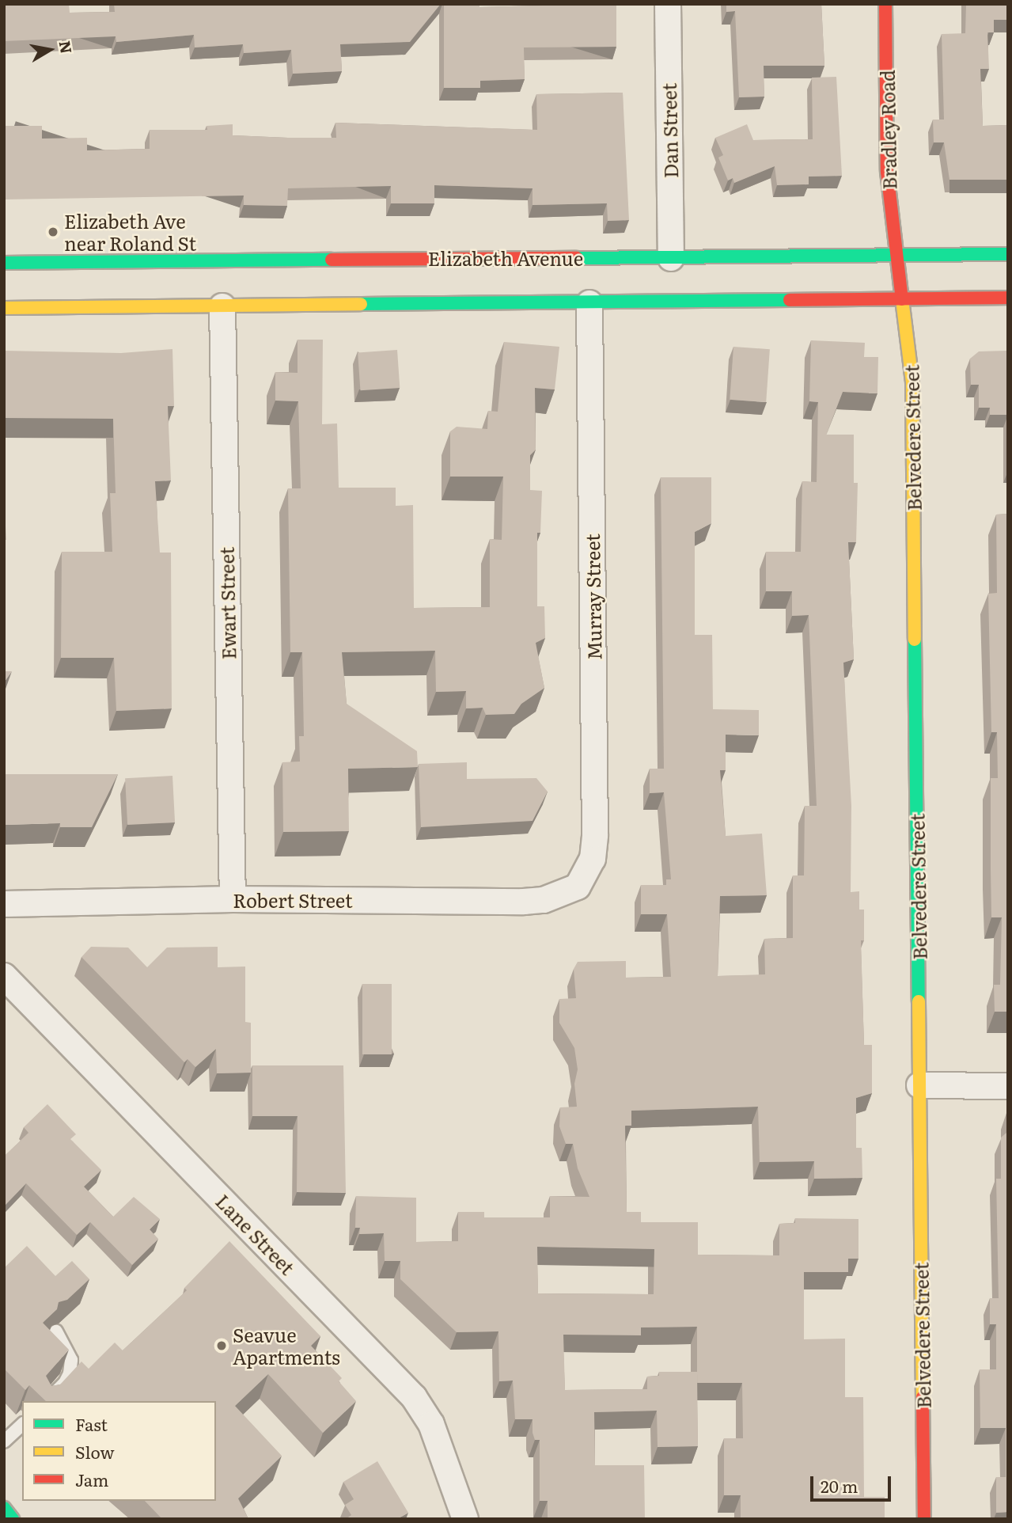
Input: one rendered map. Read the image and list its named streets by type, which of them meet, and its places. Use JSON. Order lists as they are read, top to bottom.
{
  "streets": {
    "main road": ["Bradley Road", "Elizabeth Avenue", "Belvedere Street"],
    "street": [
      "Dan Street",
      "Murray Street",
      "Ewart Street",
      "Robert Street",
      "Lane Street"
    ]
  },
  "crossings": [
    ["Bradley Road", "Elizabeth Avenue"],
    ["Bradley Road", "Belvedere Street"],
    ["Dan Street", "Elizabeth Avenue"],
    ["Elizabeth Avenue", "Belvedere Street"],
    ["Murray Street", "Robert Street"],
    ["Ewart Street", "Robert Street"]
  ],
  "places": ["Elizabeth Ave near Roland St", "Seavue Apartments"],
  "legend": ["Fast", "Slow", "Jam"],
  "scale_bar": "20 m",
  "north": "right"
}
